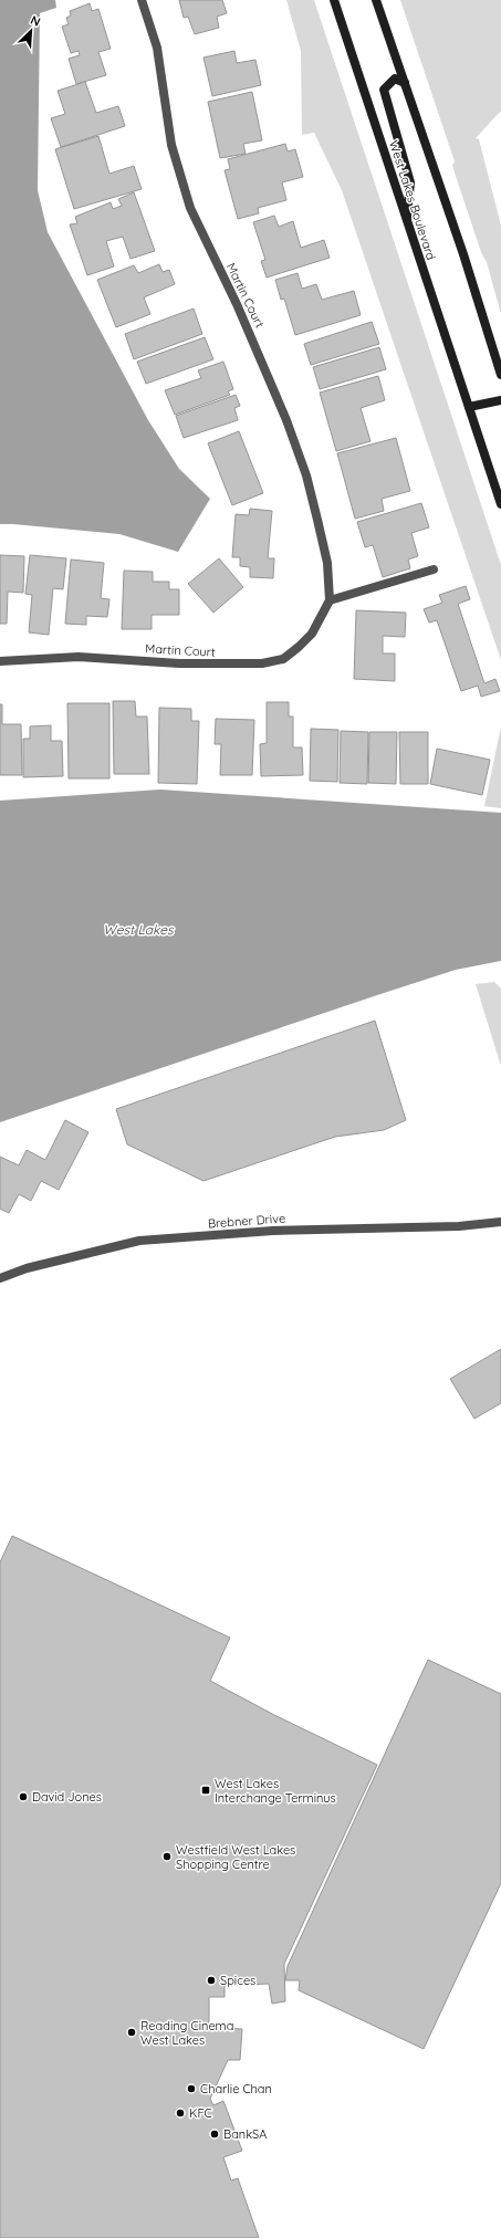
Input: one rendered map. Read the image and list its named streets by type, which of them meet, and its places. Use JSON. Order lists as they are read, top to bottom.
{
  "streets": {
    "main road": ["West Lakes Boulevard"],
    "street": ["Martin Court", "Brebner Drive"]
  },
  "water": ["West Lakes"],
  "places": {
    "transit": ["West Lakes Interchange Terminus"],
    "other": [
      "David Jones",
      "Westfield West Lakes Shopping Centre",
      "Spices",
      "Reading Cinema West Lakes",
      "Charlie Chan",
      "KFC",
      "BankSA"
    ]
  },
  "north": "top right"
}
